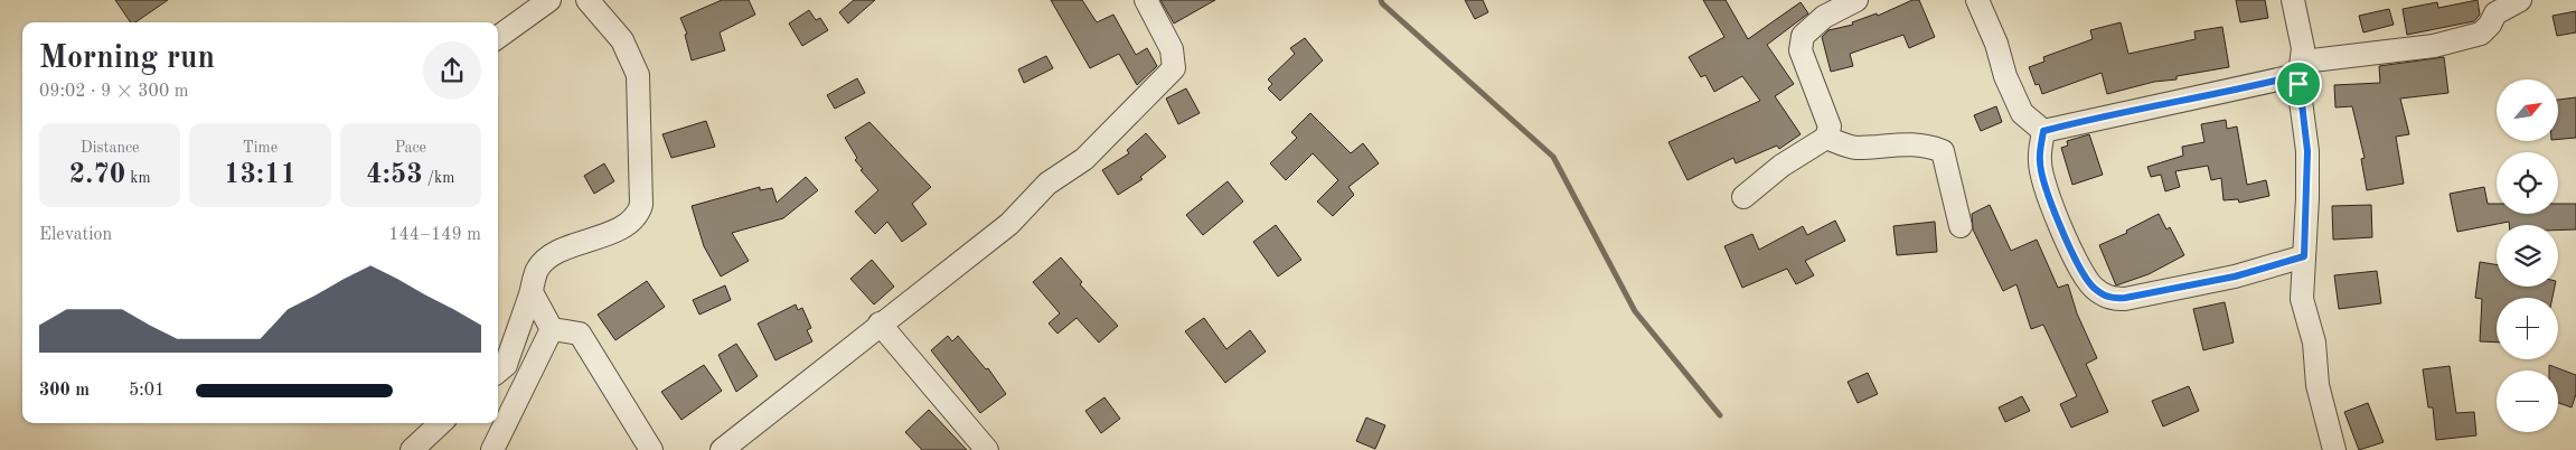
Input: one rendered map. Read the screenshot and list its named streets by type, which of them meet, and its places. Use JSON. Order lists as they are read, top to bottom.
{
  "north": "top right",
  "page": {
    "heading": ["Morning run", "09:02 · 9 × 300 m"],
    "map_buttons": ["+", "−"],
    "stats": [
      ["Distance", "2.70 km"],
      ["Time", "13:11"],
      ["Pace", "4:53 /km"]
    ],
    "chart": ["Elevation", "144–149 m"],
    "list": [
      {
        "name": "300 m",
        "note": "5:01"
      }
    ]
  }
}
